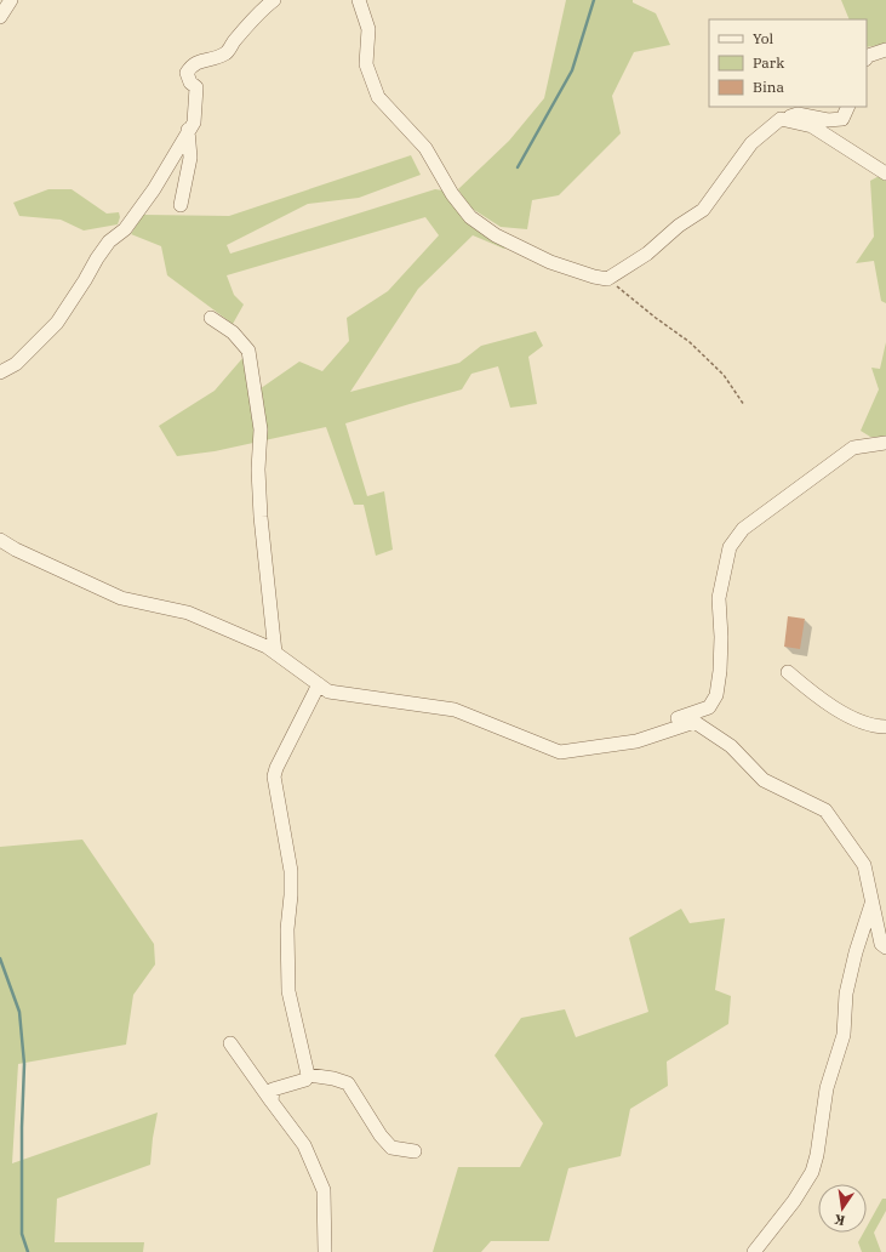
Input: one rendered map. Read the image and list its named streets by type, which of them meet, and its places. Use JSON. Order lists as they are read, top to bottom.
{
  "legend": ["Yol", "Park", "Bina"],
  "north": "bottom"
}
